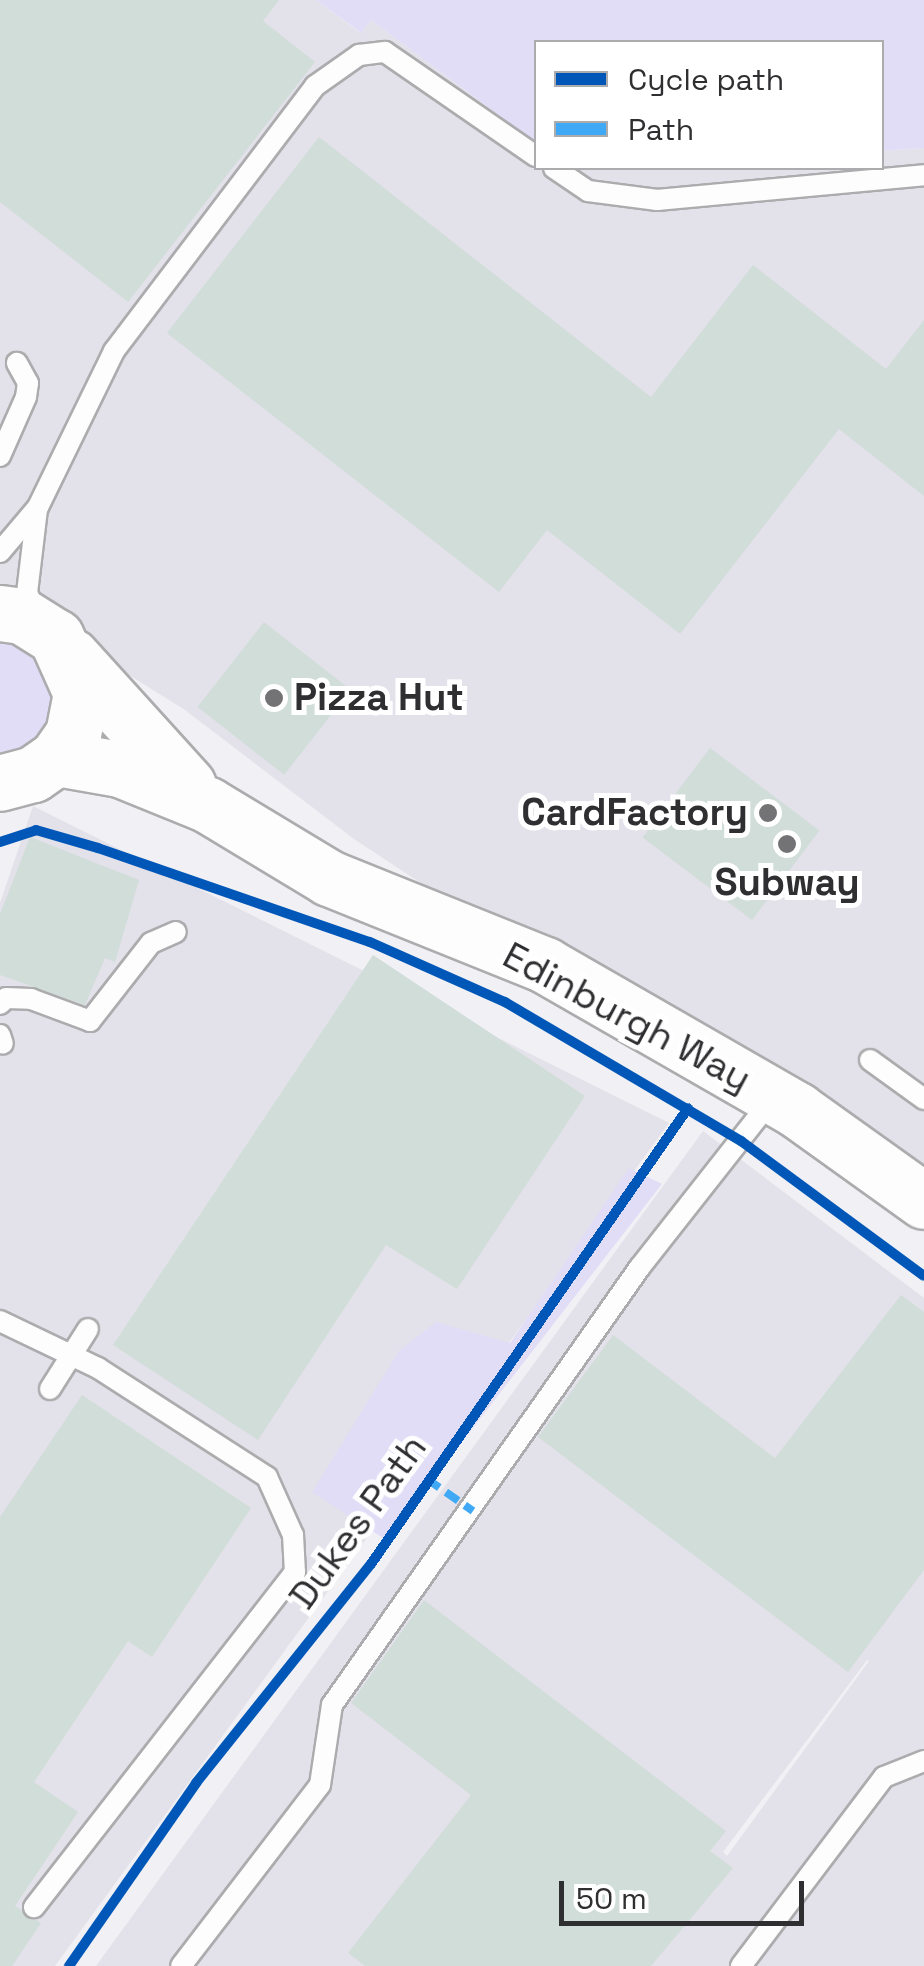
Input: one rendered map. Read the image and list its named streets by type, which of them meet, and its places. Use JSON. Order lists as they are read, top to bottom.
{
  "streets": {
    "highway": ["Edinburgh Way"],
    "cycle path": ["Dukes Path"]
  },
  "places": ["Pizza Hut", "CardFactory", "Subway"],
  "legend": ["Cycle path", "Path"],
  "scale_bar": "50 m"
}
